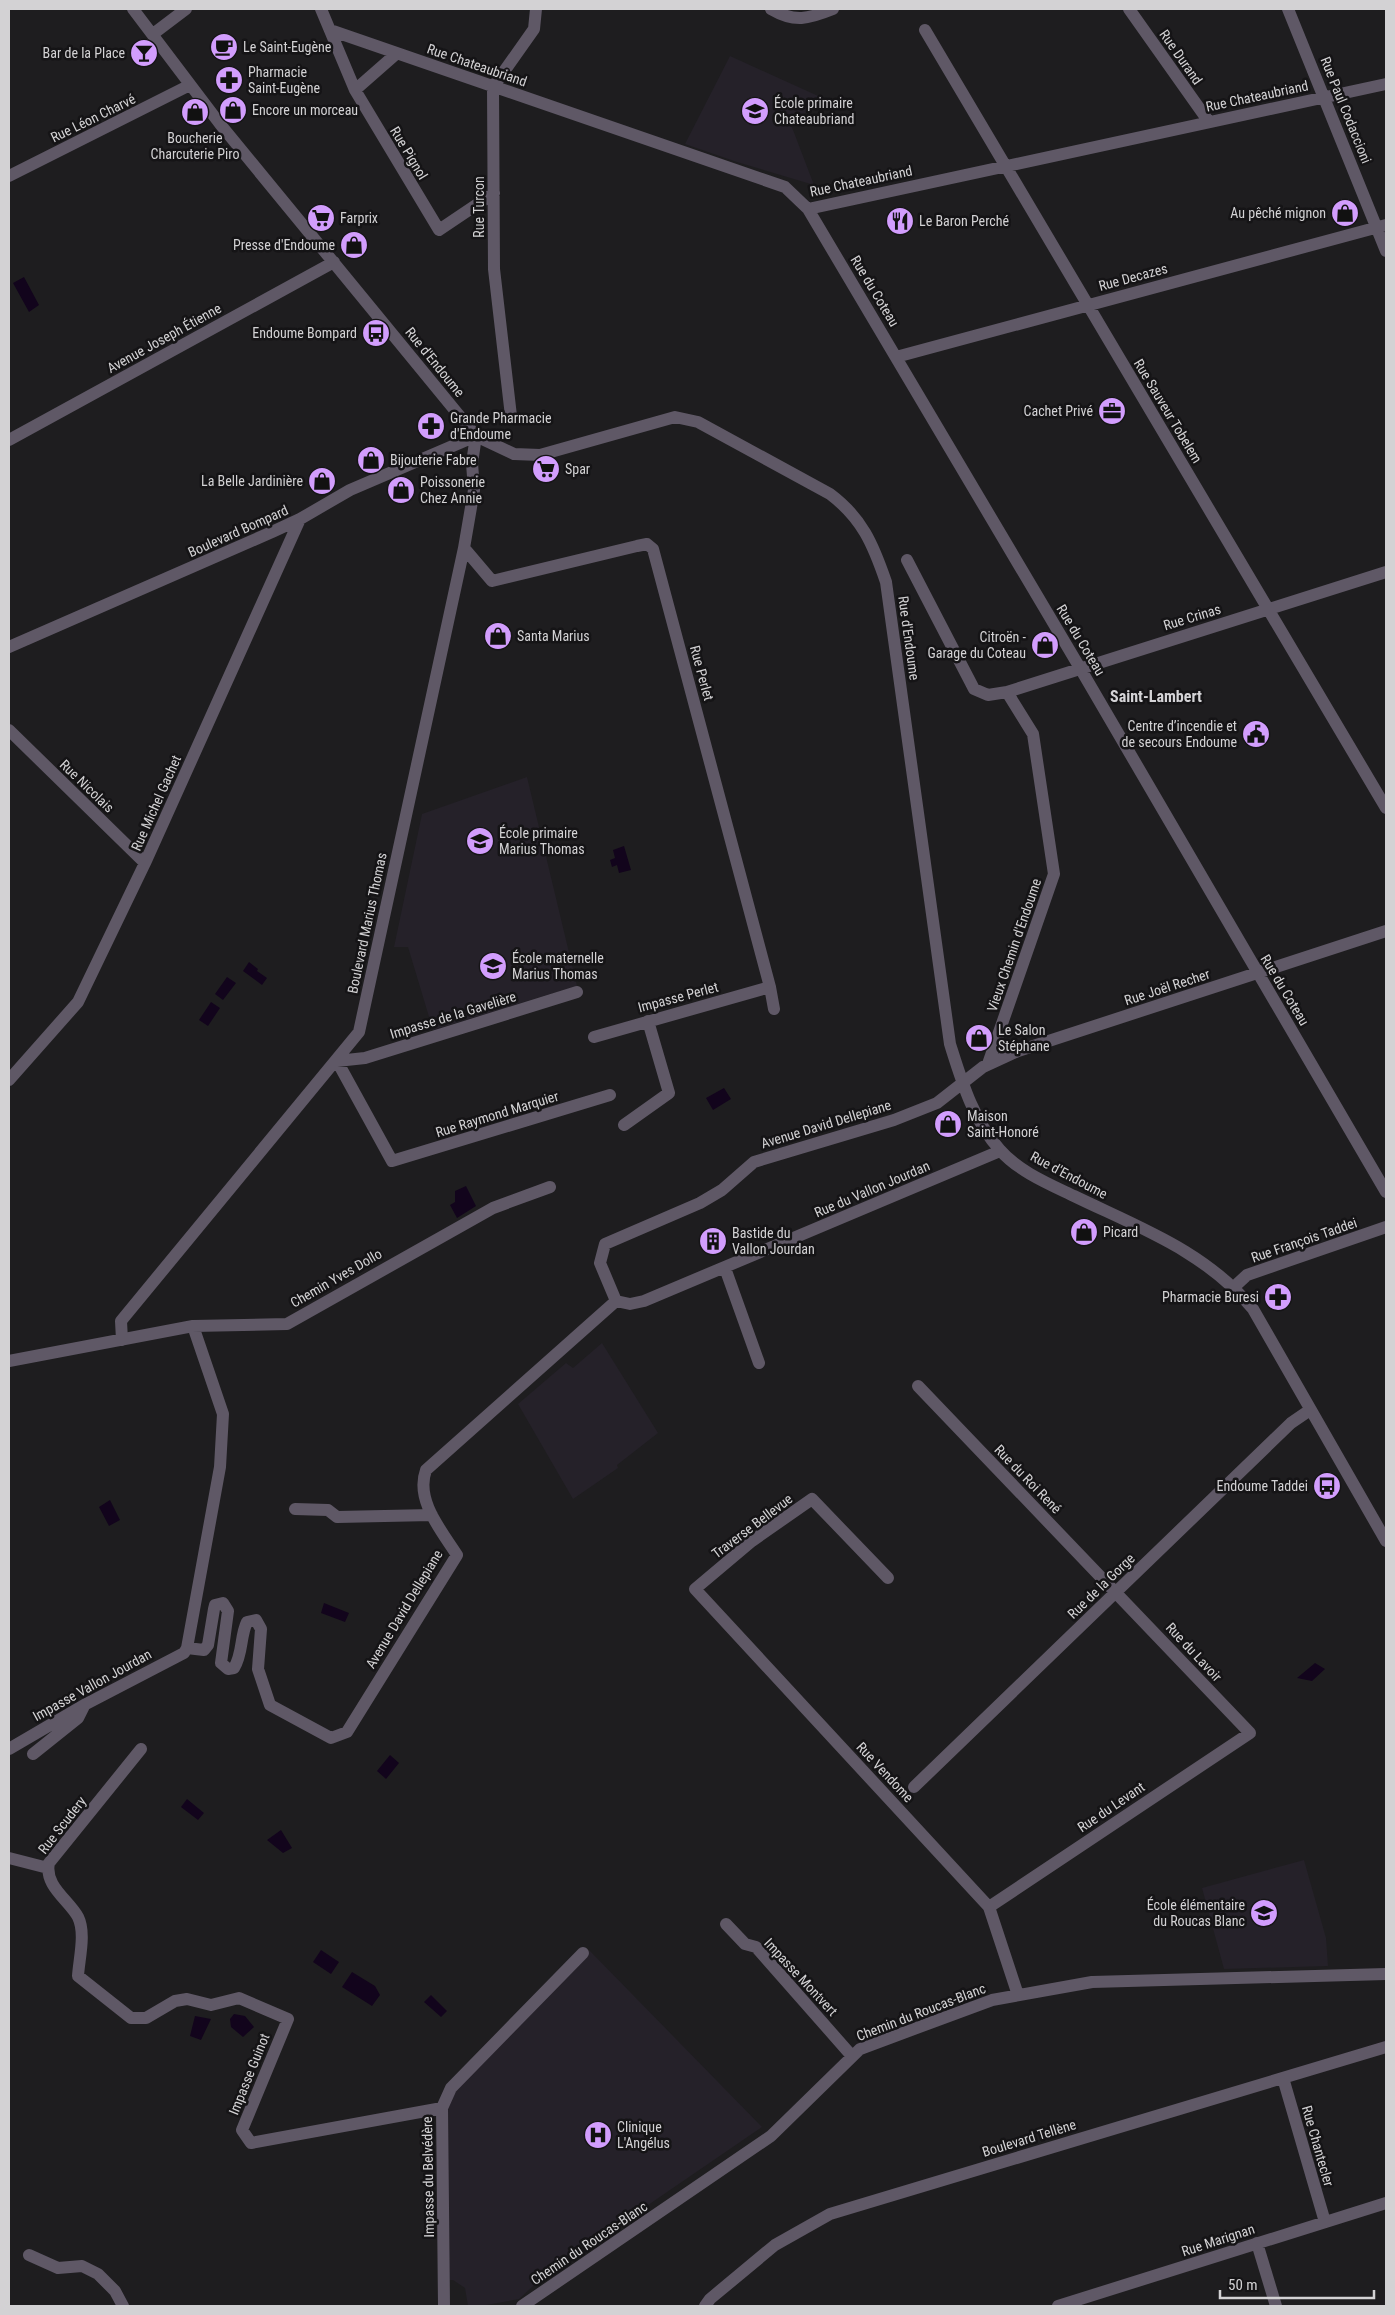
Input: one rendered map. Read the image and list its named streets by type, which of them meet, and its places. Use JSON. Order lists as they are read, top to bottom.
{
  "streets": {
    "street": [
      "Rue Durand",
      "Rue Chateaubriand",
      "Rue Paul Codaccioni",
      "Rue Léon Charvé",
      "Rue Pignol",
      "Rue Turcon",
      "Rue Decazes",
      "Rue du Coteau",
      "Avenue Joseph Étienne",
      "Rue d'Endoume",
      "Rue Sauveur Tobelem",
      "Boulevard Bompard",
      "Rue Crinas",
      "Rue Perlet",
      "Rue Nicolais",
      "Rue Michel Gachet",
      "Boulevard Marius Thomas",
      "Vieux Chemin d'Endoume",
      "Rue Joël Recher",
      "Impasse Perlet",
      "Impasse de la Gavelière",
      "Rue Raymond Marquier",
      "Avenue David Dellepiane",
      "Rue du Vallon Jourdan",
      "Rue François Taddei",
      "Chemin Yves Dollo",
      "Rue du Roi René",
      "Traverse Bellevue",
      "Rue de la Gorge",
      "Rue du Lavoir",
      "Impasse Vallon Jourdan",
      "Rue Vendome",
      "Rue du Levant",
      "Rue Scudery",
      "Impasse Montvert",
      "Chemin du Roucas-Blanc",
      "Impasse Guinot",
      "Boulevard Tellène",
      "Rue Chantecler",
      "Impasse du Belvédère",
      "Rue Marignan"
    ]
  },
  "crossings": [
    ["Rue Durand", "Rue Chateaubriand"],
    ["Rue Chateaubriand", "Rue Paul Codaccioni"],
    ["Rue Chateaubriand", "Rue Pignol"],
    ["Rue Chateaubriand", "Rue Turcon"],
    ["Rue Chateaubriand", "Rue du Coteau"],
    ["Rue Chateaubriand", "Rue Sauveur Tobelem"],
    ["Rue Paul Codaccioni", "Rue Decazes"],
    ["Rue Léon Charvé", "Rue d'Endoume"],
    ["Rue Pignol", "Rue Turcon"],
    ["Rue Decazes", "Rue du Coteau"],
    ["Rue Decazes", "Rue Sauveur Tobelem"],
    ["Rue du Coteau", "Rue Crinas"],
    ["Rue du Coteau", "Rue Joël Recher"],
    ["Avenue Joseph Étienne", "Rue d'Endoume"],
    ["Rue d'Endoume", "Boulevard Bompard"],
    ["Rue d'Endoume", "Boulevard Marius Thomas"],
    ["Rue d'Endoume", "Rue Joël Recher"],
    ["Rue d'Endoume", "Avenue David Dellepiane"],
    ["Rue d'Endoume", "Rue du Vallon Jourdan"],
    ["Rue d'Endoume", "Rue François Taddei"],
    ["Rue d'Endoume", "Rue de la Gorge"],
    ["Rue Sauveur Tobelem", "Rue Crinas"],
    ["Boulevard Bompard", "Rue Michel Gachet"],
    ["Boulevard Bompard", "Boulevard Marius Thomas"],
    ["Rue Crinas", "Vieux Chemin d'Endoume"],
    ["Rue Perlet", "Boulevard Marius Thomas"],
    ["Rue Perlet", "Impasse Perlet"],
    ["Rue Nicolais", "Rue Michel Gachet"],
    ["Boulevard Marius Thomas", "Impasse de la Gavelière"],
    ["Boulevard Marius Thomas", "Rue Raymond Marquier"],
    ["Boulevard Marius Thomas", "Chemin Yves Dollo"],
    ["Vieux Chemin d'Endoume", "Rue Joël Recher"],
    ["Rue Joël Recher", "Avenue David Dellepiane"],
    ["Impasse de la Gavelière", "Rue Raymond Marquier"],
    ["Avenue David Dellepiane", "Rue du Vallon Jourdan"],
    ["Avenue David Dellepiane", "Impasse Vallon Jourdan"],
    ["Rue du Roi René", "Rue de la Gorge"],
    ["Rue du Roi René", "Rue du Lavoir"],
    ["Traverse Bellevue", "Rue Vendome"],
    ["Rue de la Gorge", "Rue du Lavoir"],
    ["Rue du Lavoir", "Rue du Levant"],
    ["Rue Vendome", "Rue du Levant"],
    ["Rue Vendome", "Chemin du Roucas-Blanc"],
    ["Rue Scudery", "Impasse Guinot"],
    ["Impasse Montvert", "Chemin du Roucas-Blanc"],
    ["Impasse Guinot", "Impasse du Belvédère"],
    ["Boulevard Tellène", "Rue Chantecler"],
    ["Rue Chantecler", "Rue Marignan"]
  ],
  "districts": ["Saint-Lambert"],
  "places": {
    "cafe": ["Le Saint-Eugène"],
    "bar": ["Bar de la Place"],
    "pharmacy": ["Pharmacie Saint-Eugène", "Grande Pharmacie d'Endoume", "Pharmacie Buresi"],
    "shop": [
      "Encore un morceau",
      "Boucherie Charcuterie Piro",
      "Au pêché mignon",
      "Presse d'Endoume",
      "Bijouterie Fabre",
      "La Belle Jardinière",
      "Poissonerie Chez Annie",
      "Santa Marius",
      "Citroën - Garage du Coteau",
      "Le Salon Stéphane",
      "Maison Saint-Honoré",
      "Picard"
    ],
    "school or university": [
      "École primaire Chateaubriand",
      "École primaire Marius Thomas",
      "École maternelle Marius Thomas",
      "École élémentaire du Roucas Blanc"
    ],
    "supermarket": ["Farprix", "Spar"],
    "restaurant": ["Le Baron Perché"],
    "bus stop": ["Endoume Bompard", "Endoume Taddei"],
    "office": ["Cachet Privé"],
    "public building": ["Centre d’incendie et de secours Endoume"],
    "building": ["Bastide du Vallon Jourdan"],
    "hospital": ["Clinique L'Angélus"]
  },
  "scale_bar": "50 m"
}
